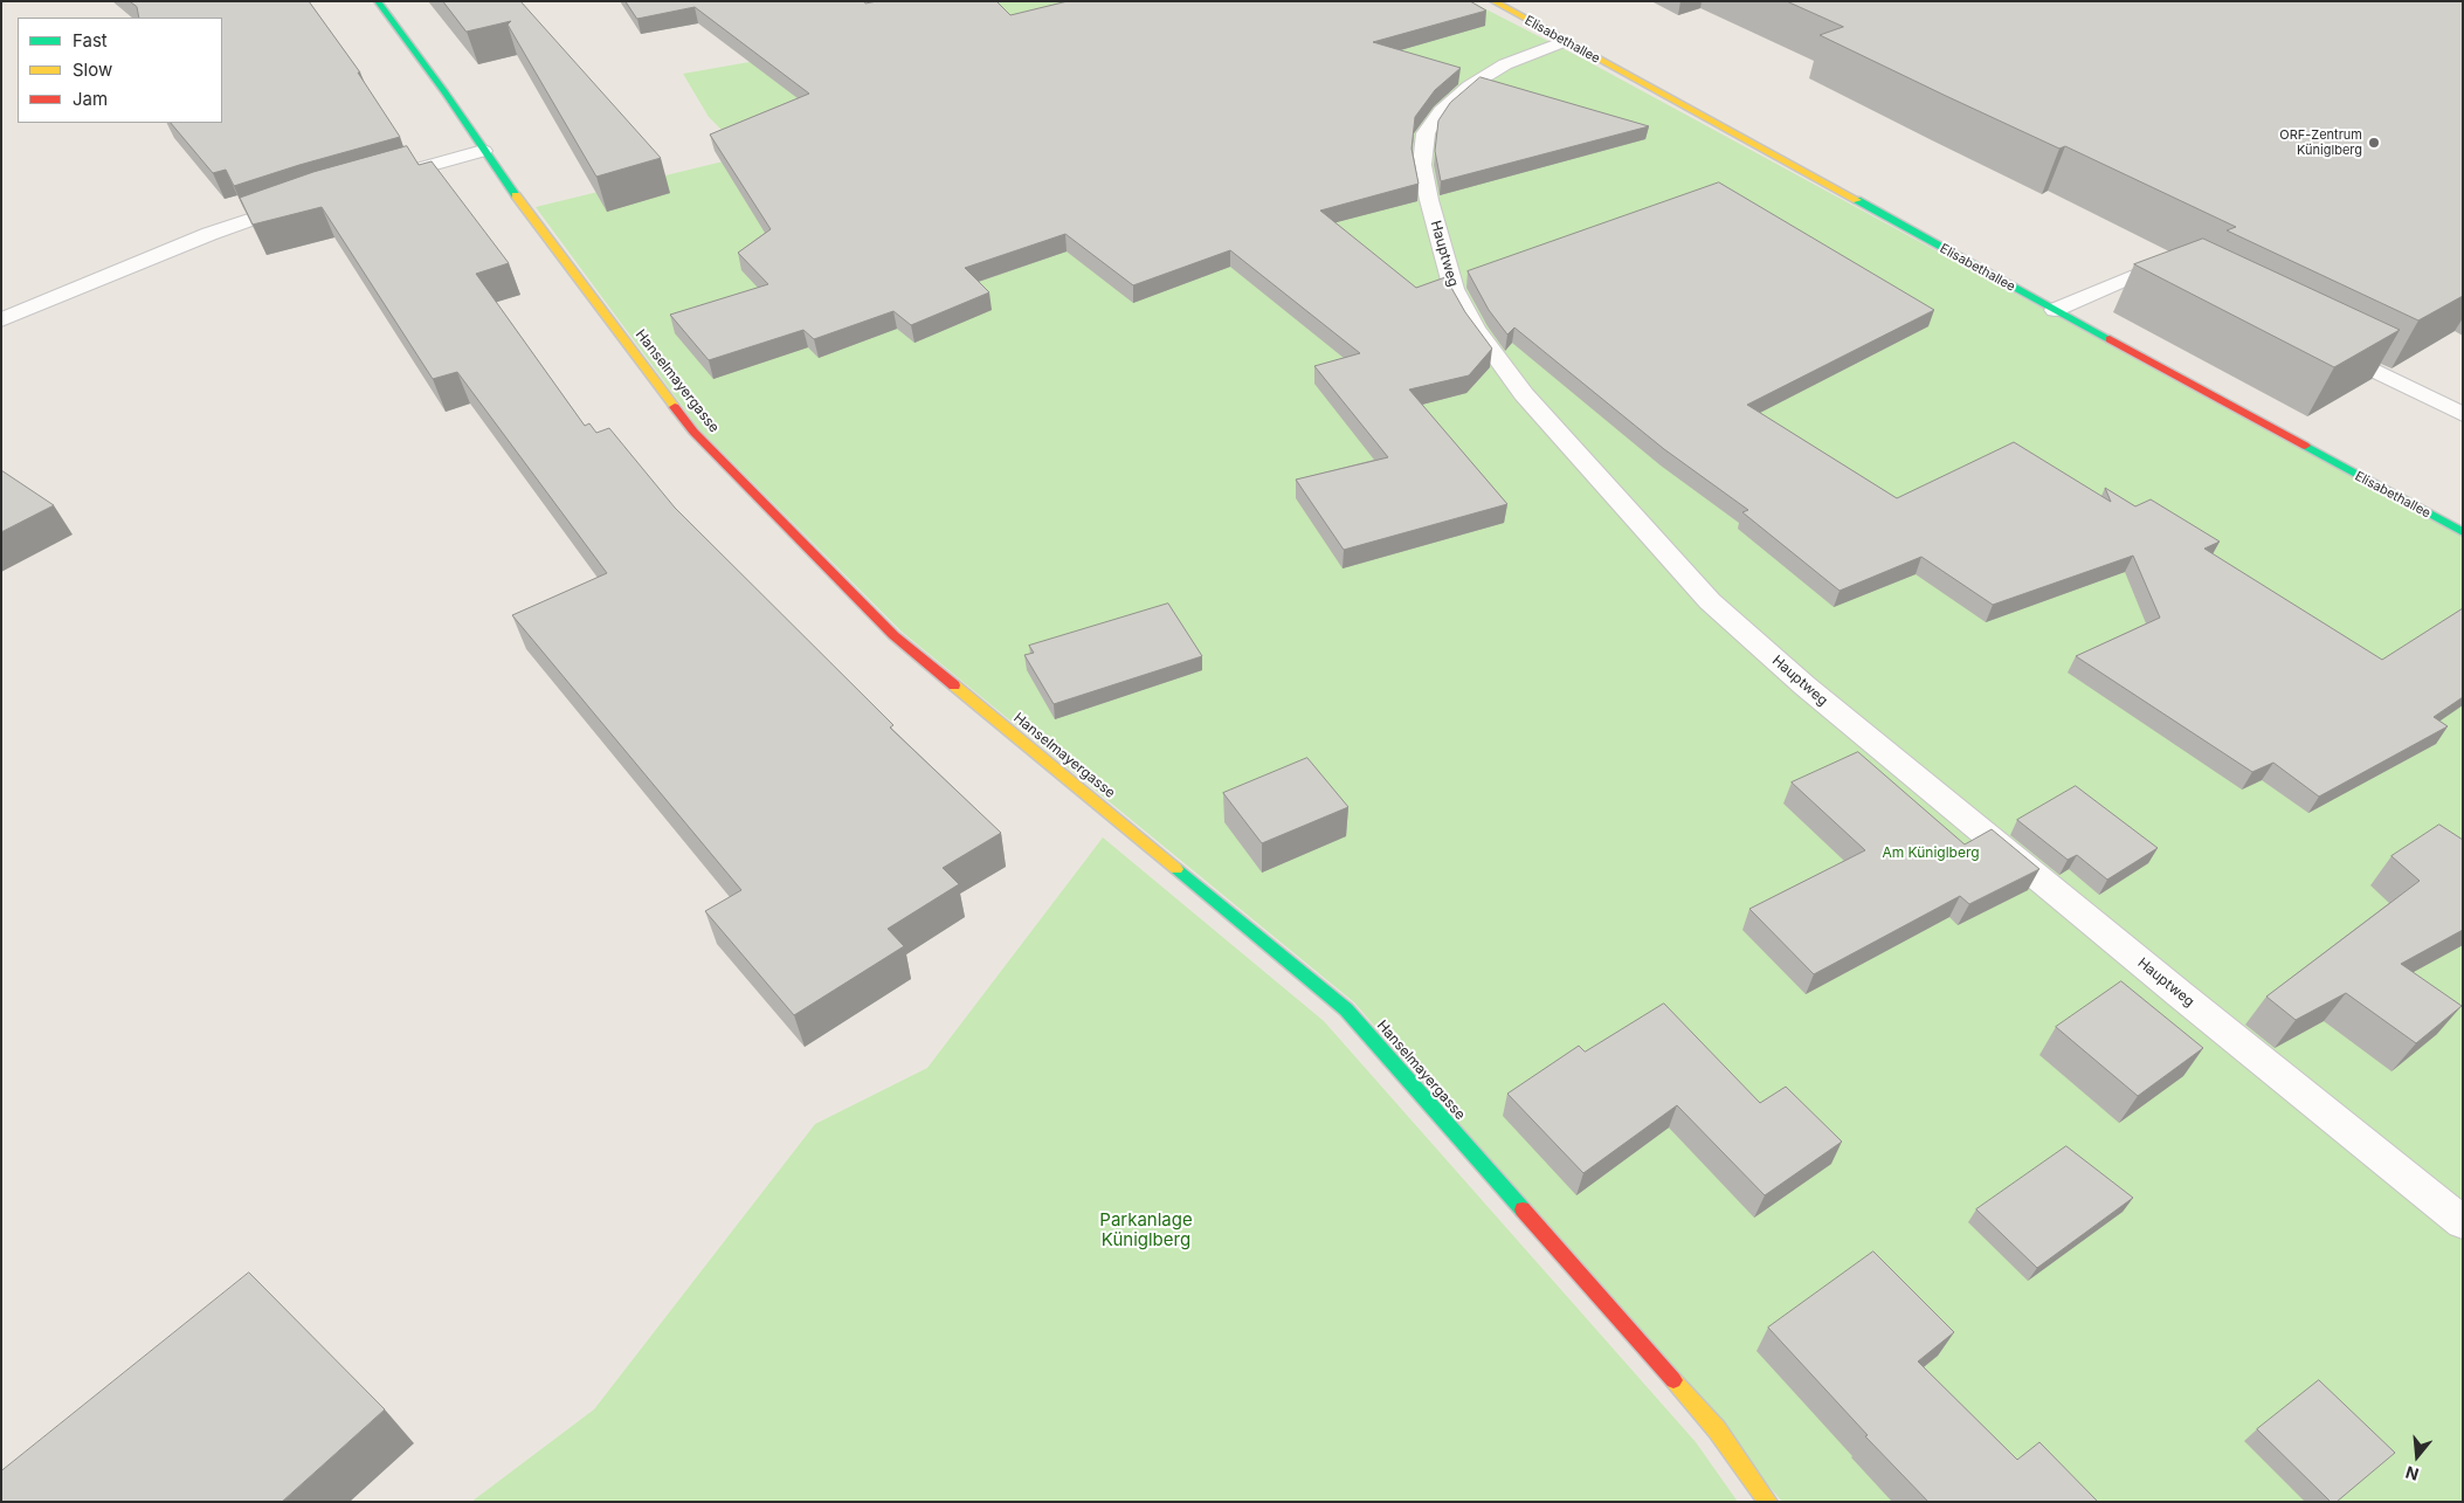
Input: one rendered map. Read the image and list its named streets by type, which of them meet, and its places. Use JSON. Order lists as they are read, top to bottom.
{
  "streets": {
    "street": ["Elisabethallee", "Hanselmayergasse"],
    "lane": ["Hauptweg"]
  },
  "crossings": [
    ["Elisabethallee", "Hauptweg"]
  ],
  "parks": ["Am Küniglberg", "Parkanlage Küniglberg"],
  "places": ["ORF-Zentrum Küniglberg"],
  "legend": ["Fast", "Slow", "Jam"],
  "north": "bottom"
}
